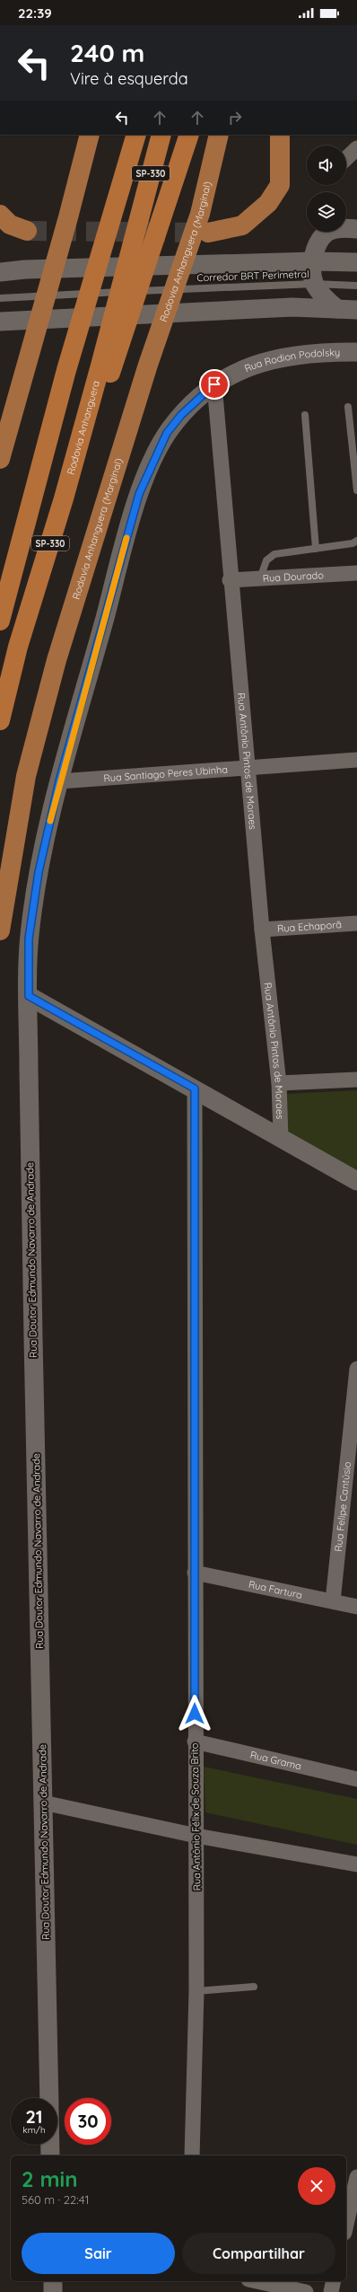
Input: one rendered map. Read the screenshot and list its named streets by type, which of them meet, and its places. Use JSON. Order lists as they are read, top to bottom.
{
  "streets": {
    "highway": ["SP-330", "Rodovia Anhanguera (Marginal)", "Rodovia Anhanguera"],
    "street": [
      "Rua Rodion Podolsky",
      "Rua Dourado",
      "Rua Antônio Pintos de Moraes",
      "Rua Santiago Peres Ubinha",
      "Rua Echaporã",
      "Rua Doutor Edmundo Navarro de Andrade",
      "Rua Felipe Cantúsio",
      "Rua Fartura",
      "Rua Grama",
      "Rua Antônio Félix de Souza Brito"
    ],
    "lane": ["Corredor BRT Perimetral"]
  },
  "crossings": [
    ["Rua Rodion Podolsky", "Rua Antônio Pintos de Moraes"],
    ["Rua Rodion Podolsky", "Rua Santiago Peres Ubinha"],
    ["Rua Rodion Podolsky", "Rua Doutor Edmundo Navarro de Andrade"],
    ["Rua Dourado", "Rua Antônio Pintos de Moraes"],
    ["Rua Antônio Pintos de Moraes", "Rua Santiago Peres Ubinha"],
    ["Rua Antônio Pintos de Moraes", "Rua Echaporã"],
    ["Rua Felipe Cantúsio", "Rua Fartura"],
    ["Rua Fartura", "Rua Antônio Félix de Souza Brito"],
    ["Rua Grama", "Rua Antônio Félix de Souza Brito"]
  ],
  "page": {
    "status": "22:39",
    "turn": ["240 m", "Vire à esquerda"],
    "speed": "21 km/h",
    "limit": "30",
    "heading": ["2 min", "560 m · 22:41"],
    "buttons": ["Sair", "Compartilhar"]
  }
}
